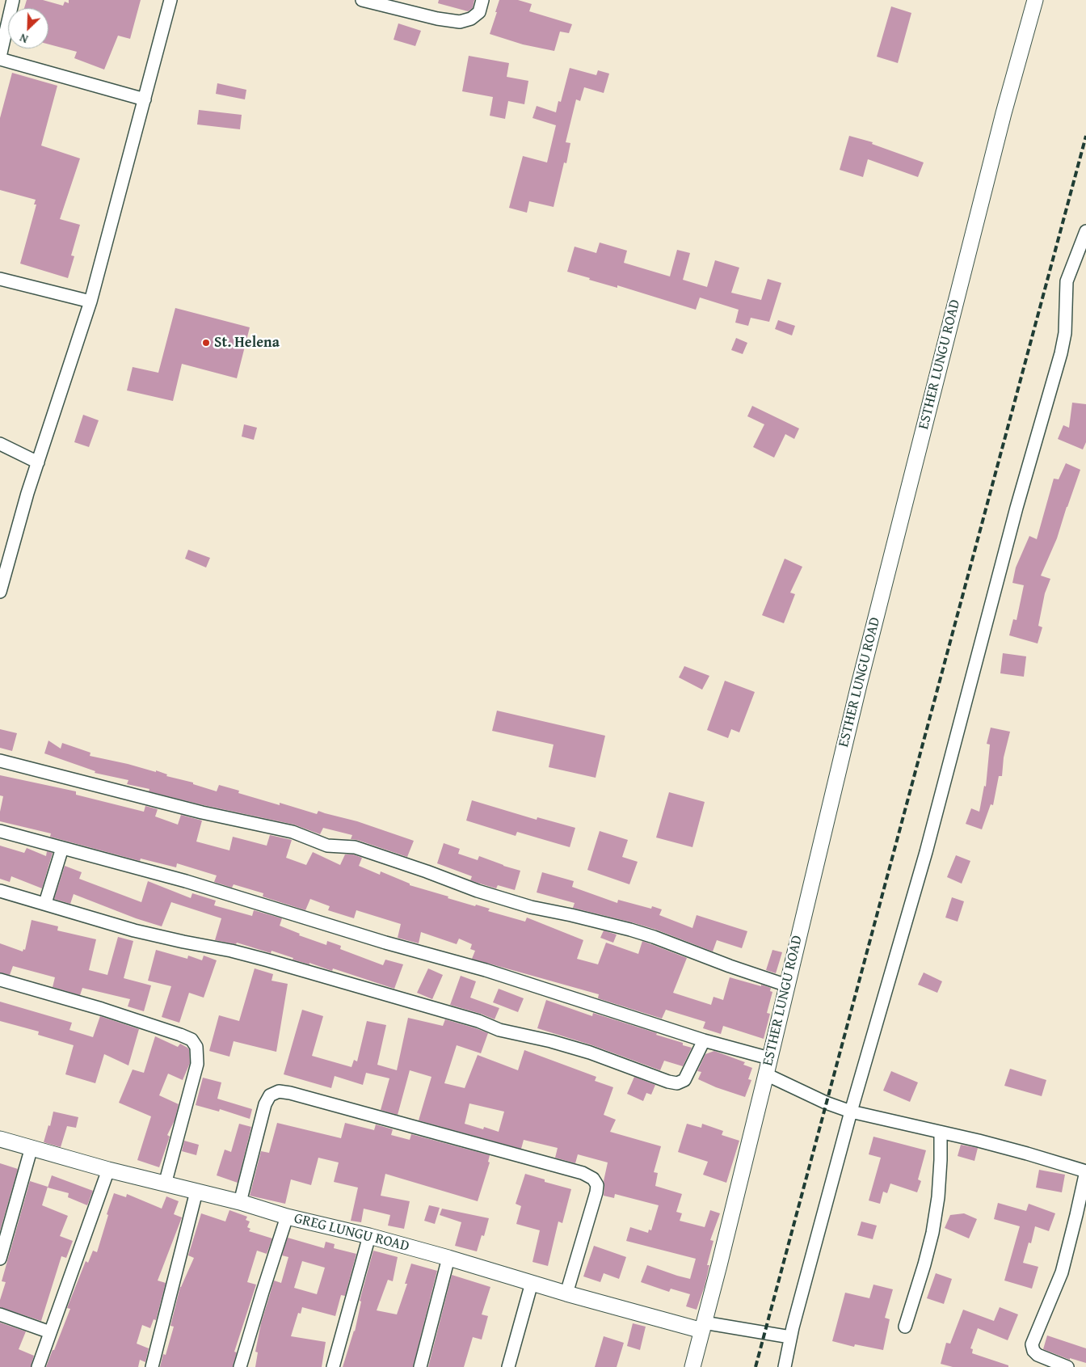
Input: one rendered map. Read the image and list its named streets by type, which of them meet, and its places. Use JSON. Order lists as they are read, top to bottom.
{
  "streets": {
    "street": ["ESTHER LUNGU ROAD", "GREG LUNGU ROAD"]
  },
  "crossings": [
    ["ESTHER LUNGU ROAD", "GREG LUNGU ROAD"]
  ],
  "places": ["St. Helena"],
  "north": "bottom left"
}
